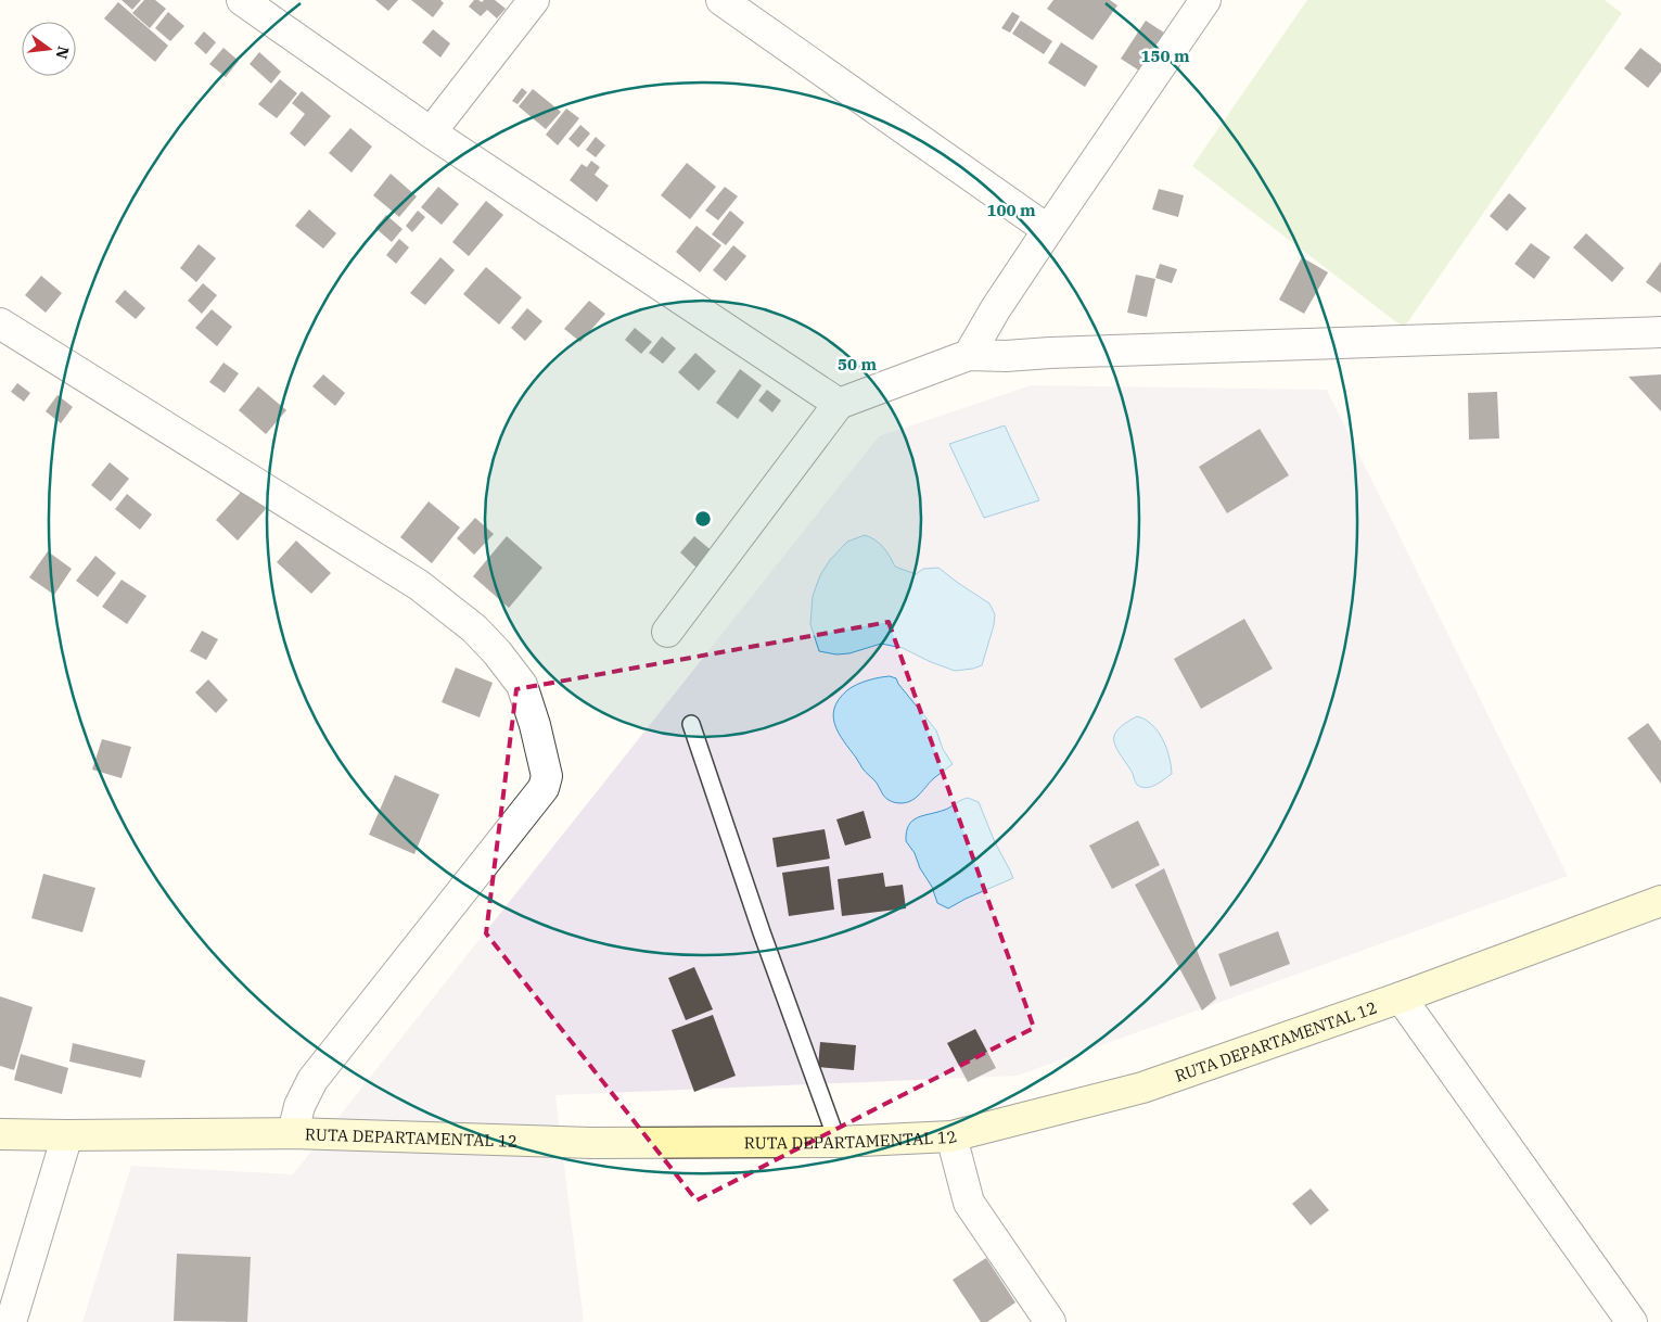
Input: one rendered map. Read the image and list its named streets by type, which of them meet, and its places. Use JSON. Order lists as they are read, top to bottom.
{
  "streets": {
    "main road": ["RUTA DEPARTAMENTAL 12"]
  },
  "north": "right",
  "rings": ["150 m", "100 m", "50 m"]
}
